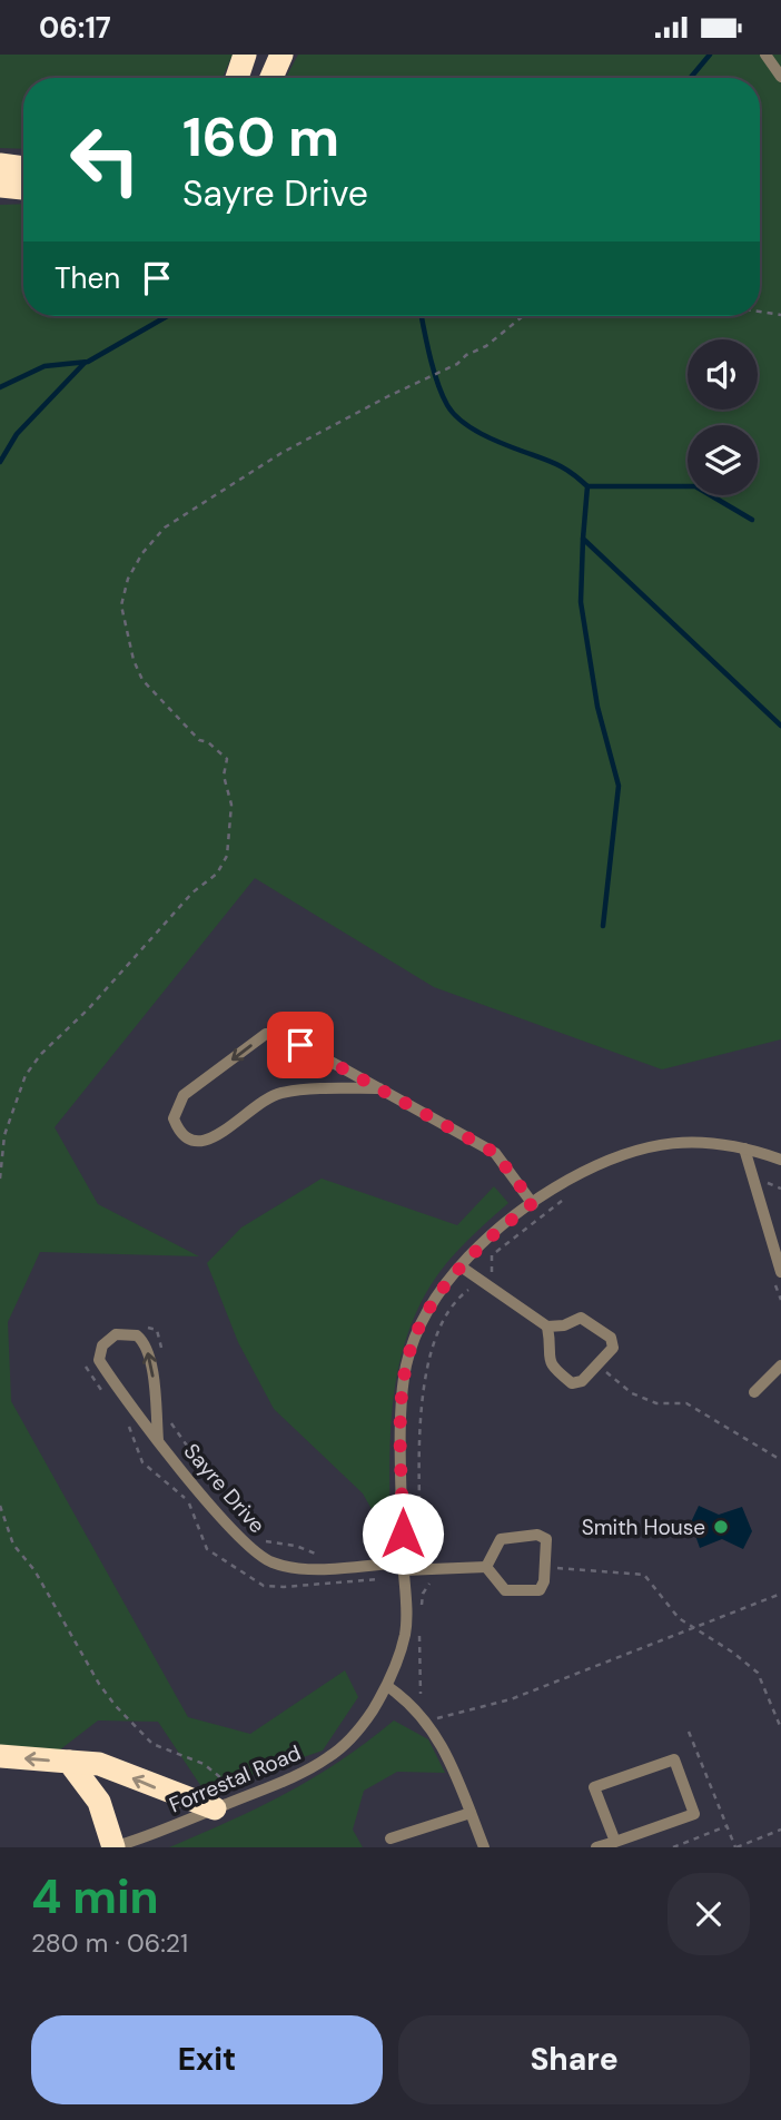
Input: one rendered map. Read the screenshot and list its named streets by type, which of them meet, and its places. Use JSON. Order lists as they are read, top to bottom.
{
  "streets": {
    "street": ["Sayre Drive", "Forrestal Road"]
  },
  "places": ["Smith House"],
  "page": {
    "status": "06:17",
    "turn": ["160 m", "Sayre Drive"],
    "then": "Then",
    "heading": ["4 min", "280 m · 06:21"],
    "buttons": ["Exit", "Share"]
  }
}
